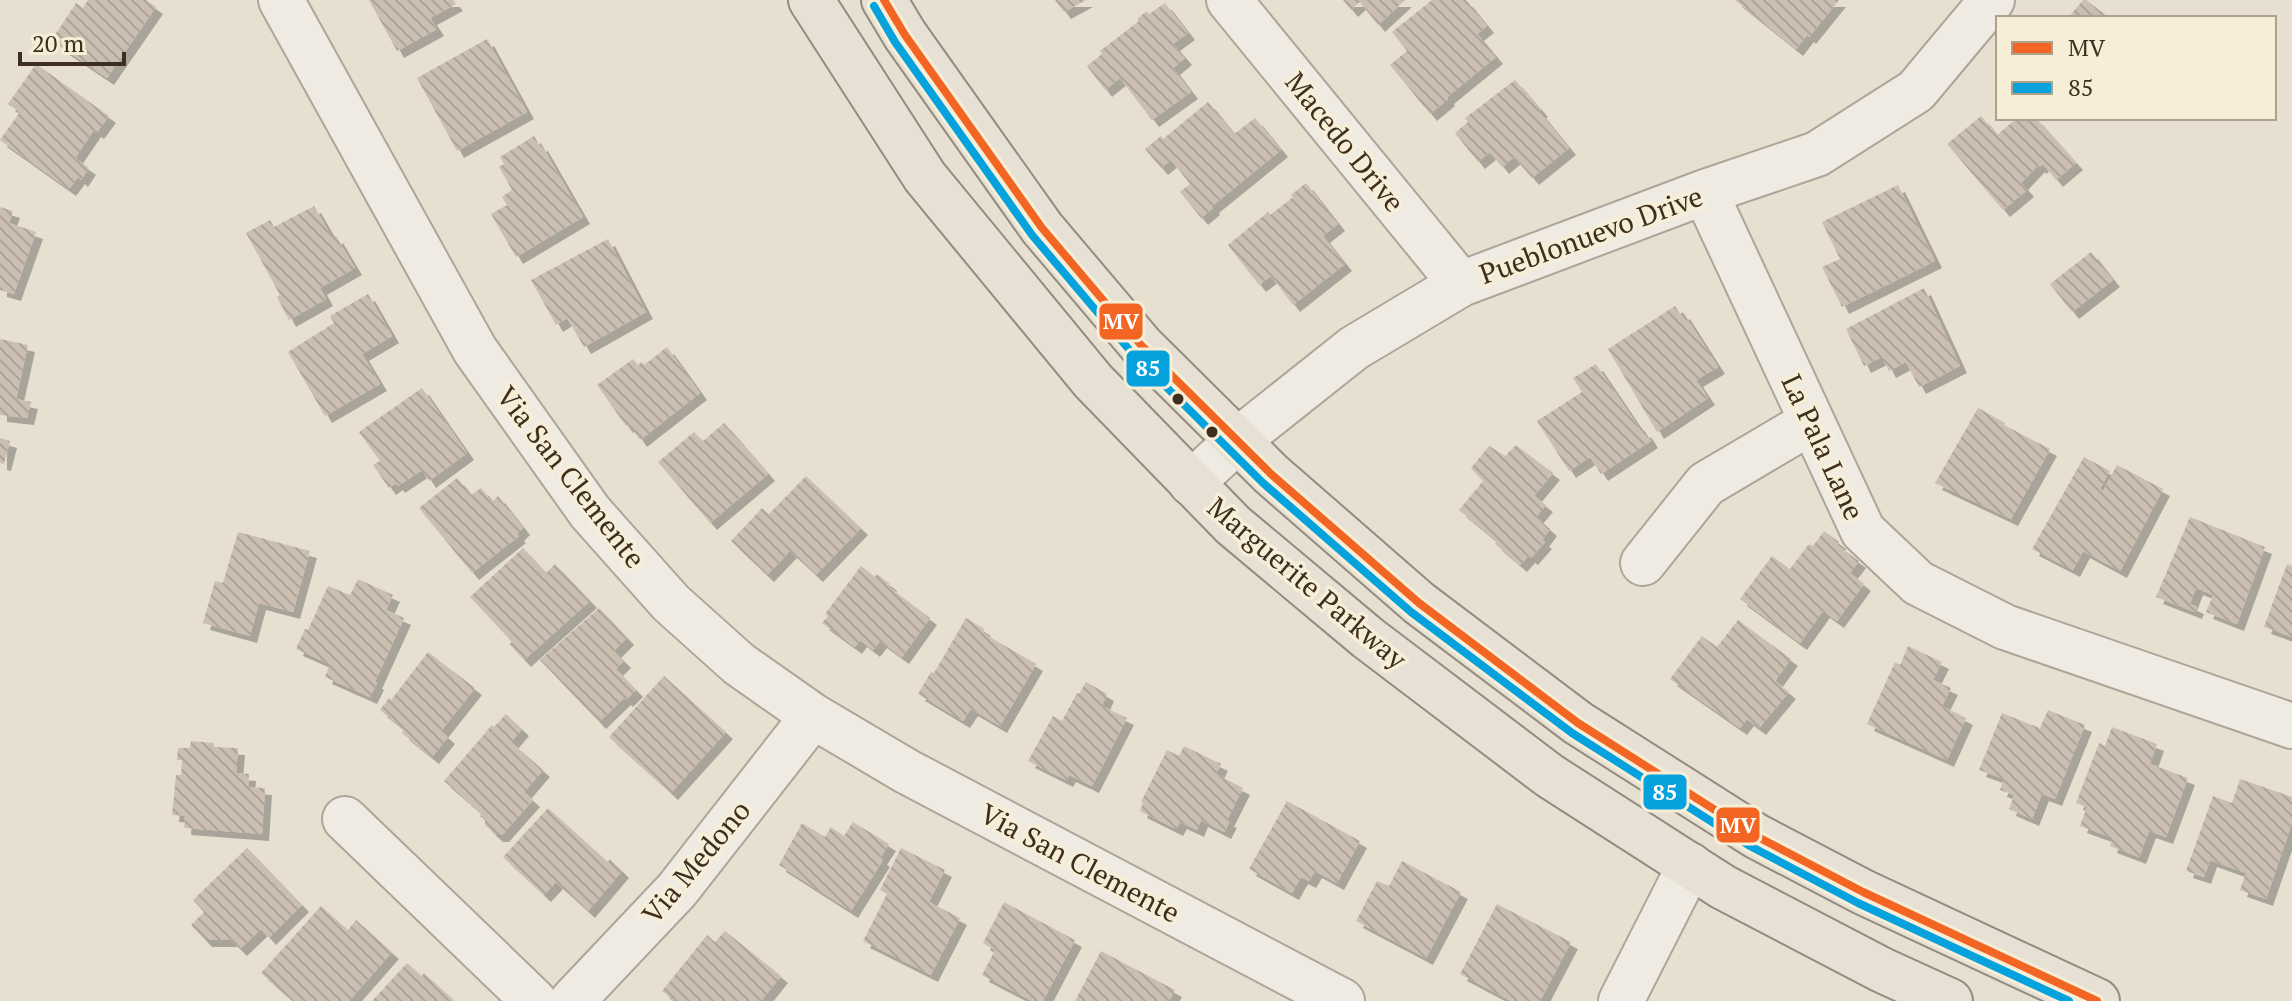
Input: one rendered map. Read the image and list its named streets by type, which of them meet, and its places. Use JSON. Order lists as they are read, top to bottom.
{
  "streets": {
    "main road": ["Marguerite Parkway"],
    "street": [
      "Macedo Drive",
      "Pueblonuevo Drive",
      "La Pala Lane",
      "Via San Clemente",
      "Via Medono"
    ]
  },
  "crossings": [
    ["Macedo Drive", "Pueblonuevo Drive"],
    ["Pueblonuevo Drive", "La Pala Lane"],
    ["Pueblonuevo Drive", "Marguerite Parkway"],
    ["Via San Clemente", "Via Medono"]
  ],
  "lines": ["transit line MV", "transit line 85"],
  "legend": ["MV", "85"],
  "scale_bar": "20 m"
}
